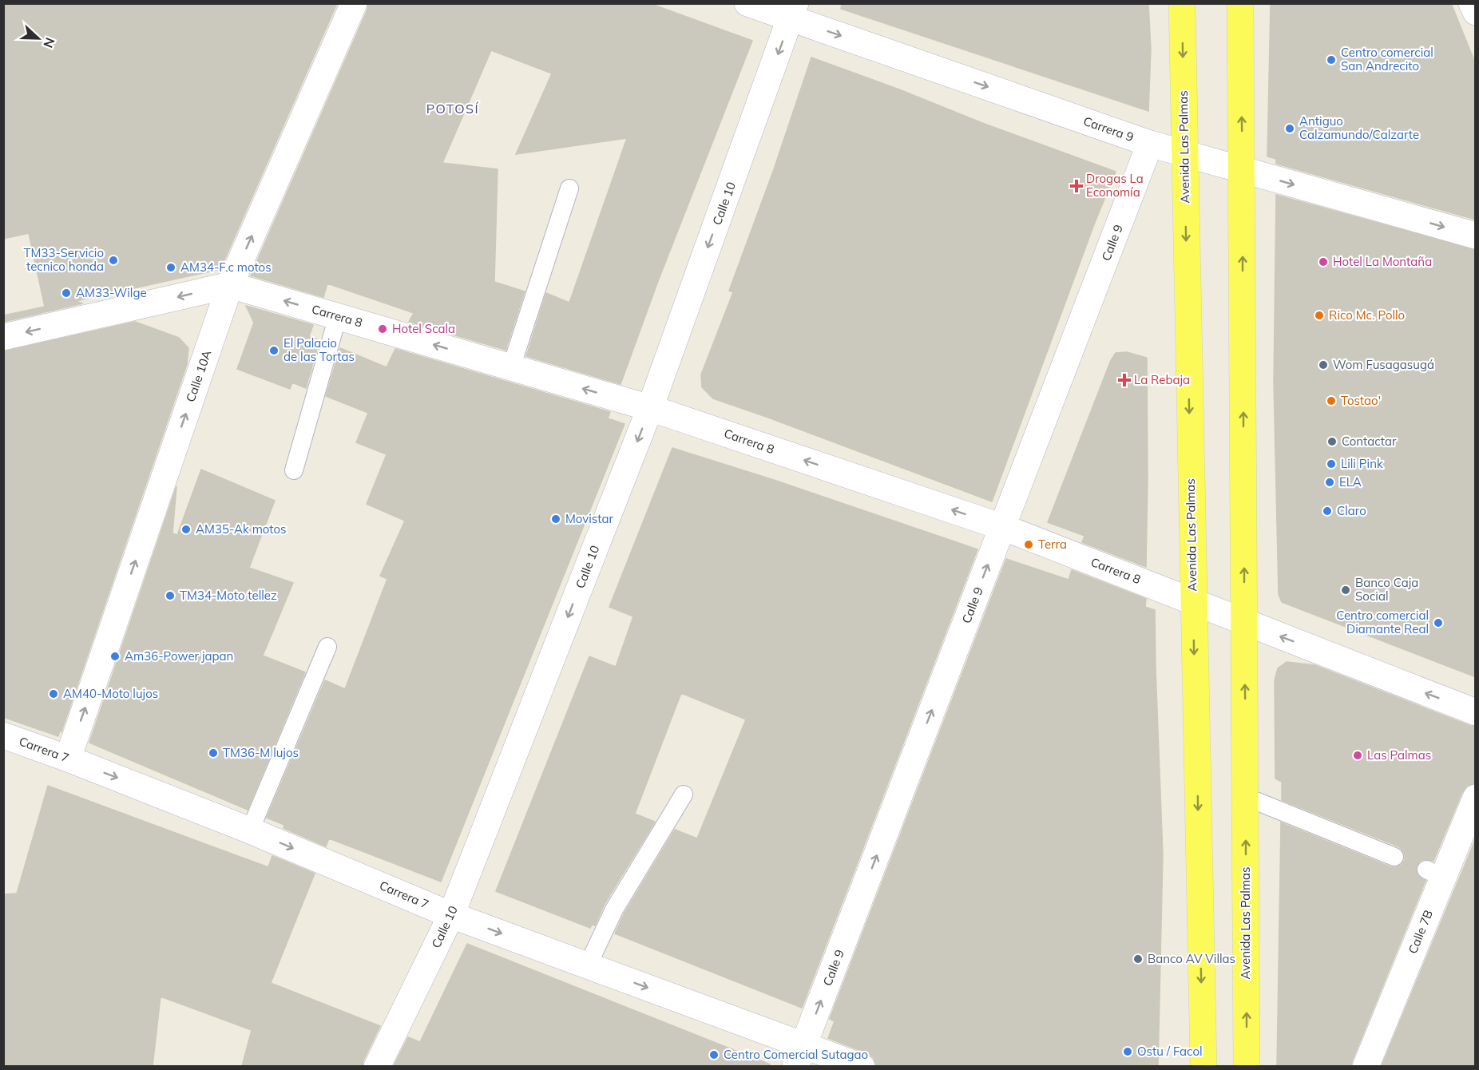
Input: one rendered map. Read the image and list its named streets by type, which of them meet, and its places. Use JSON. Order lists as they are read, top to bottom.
{
  "streets": {
    "main road": ["Avenida Las Palmas"],
    "street": [
      "Carrera 9",
      "Calle 10",
      "Calle 9",
      "Carrera 8",
      "Calle 10A",
      "Carrera 7",
      "Calle 7B"
    ]
  },
  "crossings": [
    ["Carrera 9", "Avenida Las Palmas"],
    ["Carrera 9", "Calle 10"],
    ["Carrera 9", "Calle 9"],
    ["Avenida Las Palmas", "Carrera 8"],
    ["Calle 10", "Carrera 8"],
    ["Calle 10", "Carrera 7"],
    ["Calle 9", "Carrera 8"],
    ["Calle 9", "Carrera 7"],
    ["Carrera 8", "Calle 10A"],
    ["Calle 10A", "Carrera 7"]
  ],
  "one_way": [
    "Carrera 9",
    "Calle 10",
    "Calle 9",
    "Carrera 8",
    "Calle 10A",
    "Carrera 7"
  ],
  "districts": ["POTOSÍ"],
  "places": {
    "other": [
      "Centro comercial San Andrecito",
      "Antiguo Calzamundo/Calzarte",
      "TM33-Servicio tecnico honda",
      "Hotel La Montaña",
      "AM34-F.c motos",
      "AM33-Wilge",
      "Rico Mc. Pollo",
      "Hotel Scala",
      "El Palacio de las Tortas",
      "Wom Fusagasugá",
      "Tostao'",
      "Contactar",
      "Lili Pink",
      "ELA",
      "Claro",
      "Movistar",
      "AM35-Ak motos",
      "Terra",
      "Banco Caja Social",
      "TM34-Moto tellez",
      "Centro comercial Diamante Real",
      "Am36-Power japan",
      "AM40-Moto lujos",
      "TM36-M lujos",
      "Las Palmas",
      "Banco AV Villas",
      "Ostu / Facol",
      "Centro Comercial Sutagao"
    ],
    "health": ["Drogas La Economía", "La Rebaja"]
  },
  "north": "right"
}
